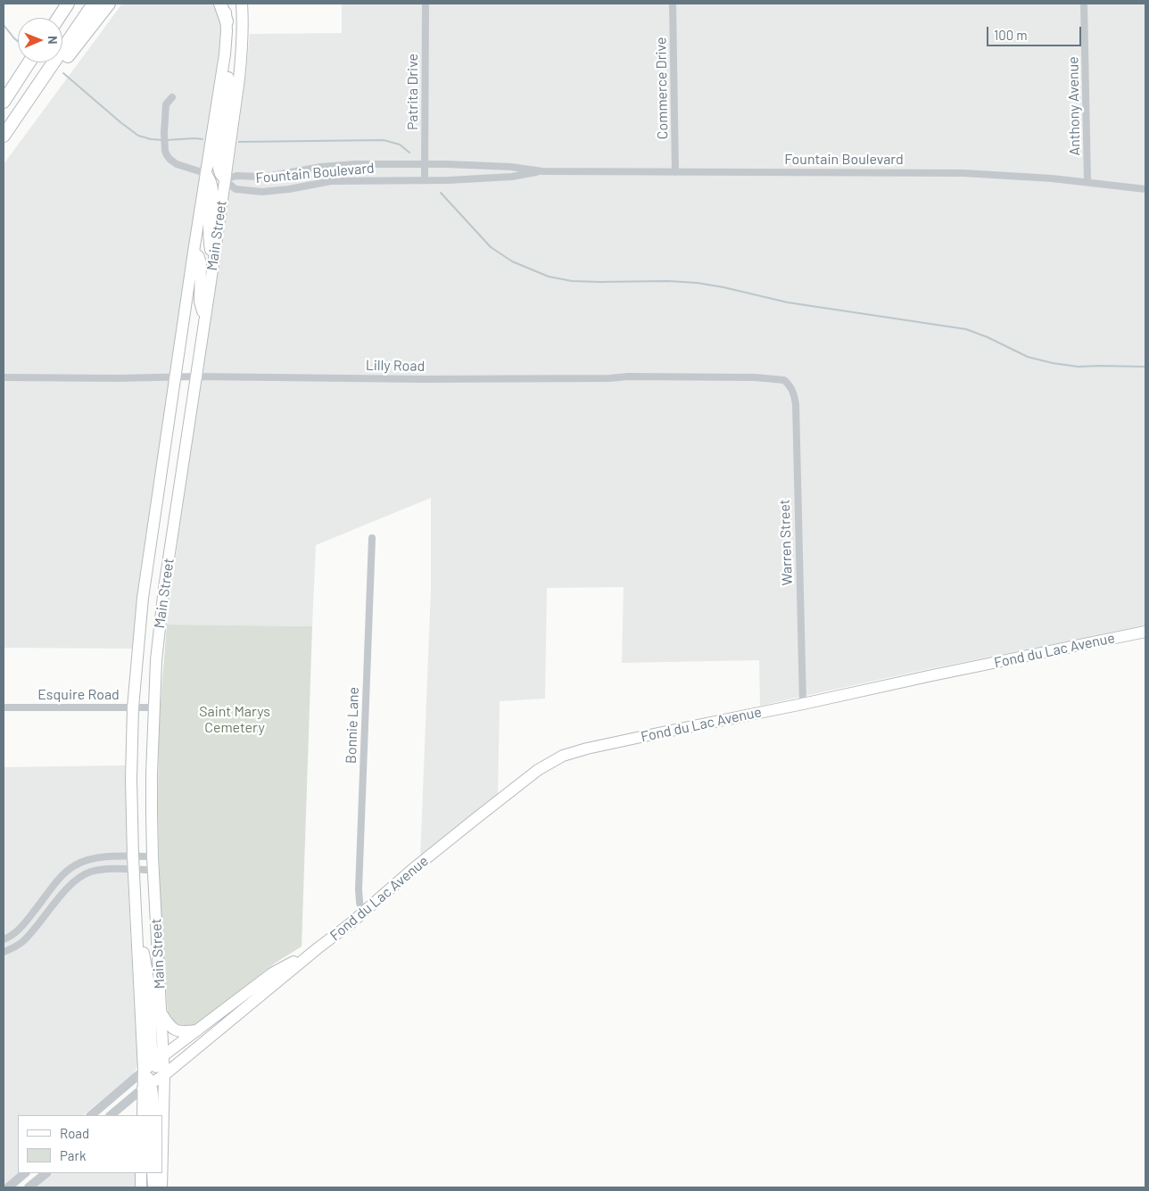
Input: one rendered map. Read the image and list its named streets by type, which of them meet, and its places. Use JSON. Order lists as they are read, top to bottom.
{
  "streets": {
    "main road": ["Main Street", "Fond du Lac Avenue"],
    "street": [
      "Commerce Drive",
      "Patrita Drive",
      "Anthony Avenue",
      "Fountain Boulevard",
      "Lilly Road",
      "Warren Street",
      "Esquire Road",
      "Bonnie Lane"
    ]
  },
  "crossings": [
    ["Commerce Drive", "Fountain Boulevard"],
    ["Patrita Drive", "Fountain Boulevard"],
    ["Anthony Avenue", "Fountain Boulevard"],
    ["Fountain Boulevard", "Main Street"],
    ["Main Street", "Lilly Road"],
    ["Main Street", "Fond du Lac Avenue"],
    ["Main Street", "Esquire Road"],
    ["Lilly Road", "Warren Street"],
    ["Warren Street", "Fond du Lac Avenue"],
    ["Fond du Lac Avenue", "Bonnie Lane"]
  ],
  "parks": ["Saint Marys Cemetery"],
  "legend": ["Road", "Park"],
  "scale_bar": "100 m",
  "north": "right"
}
